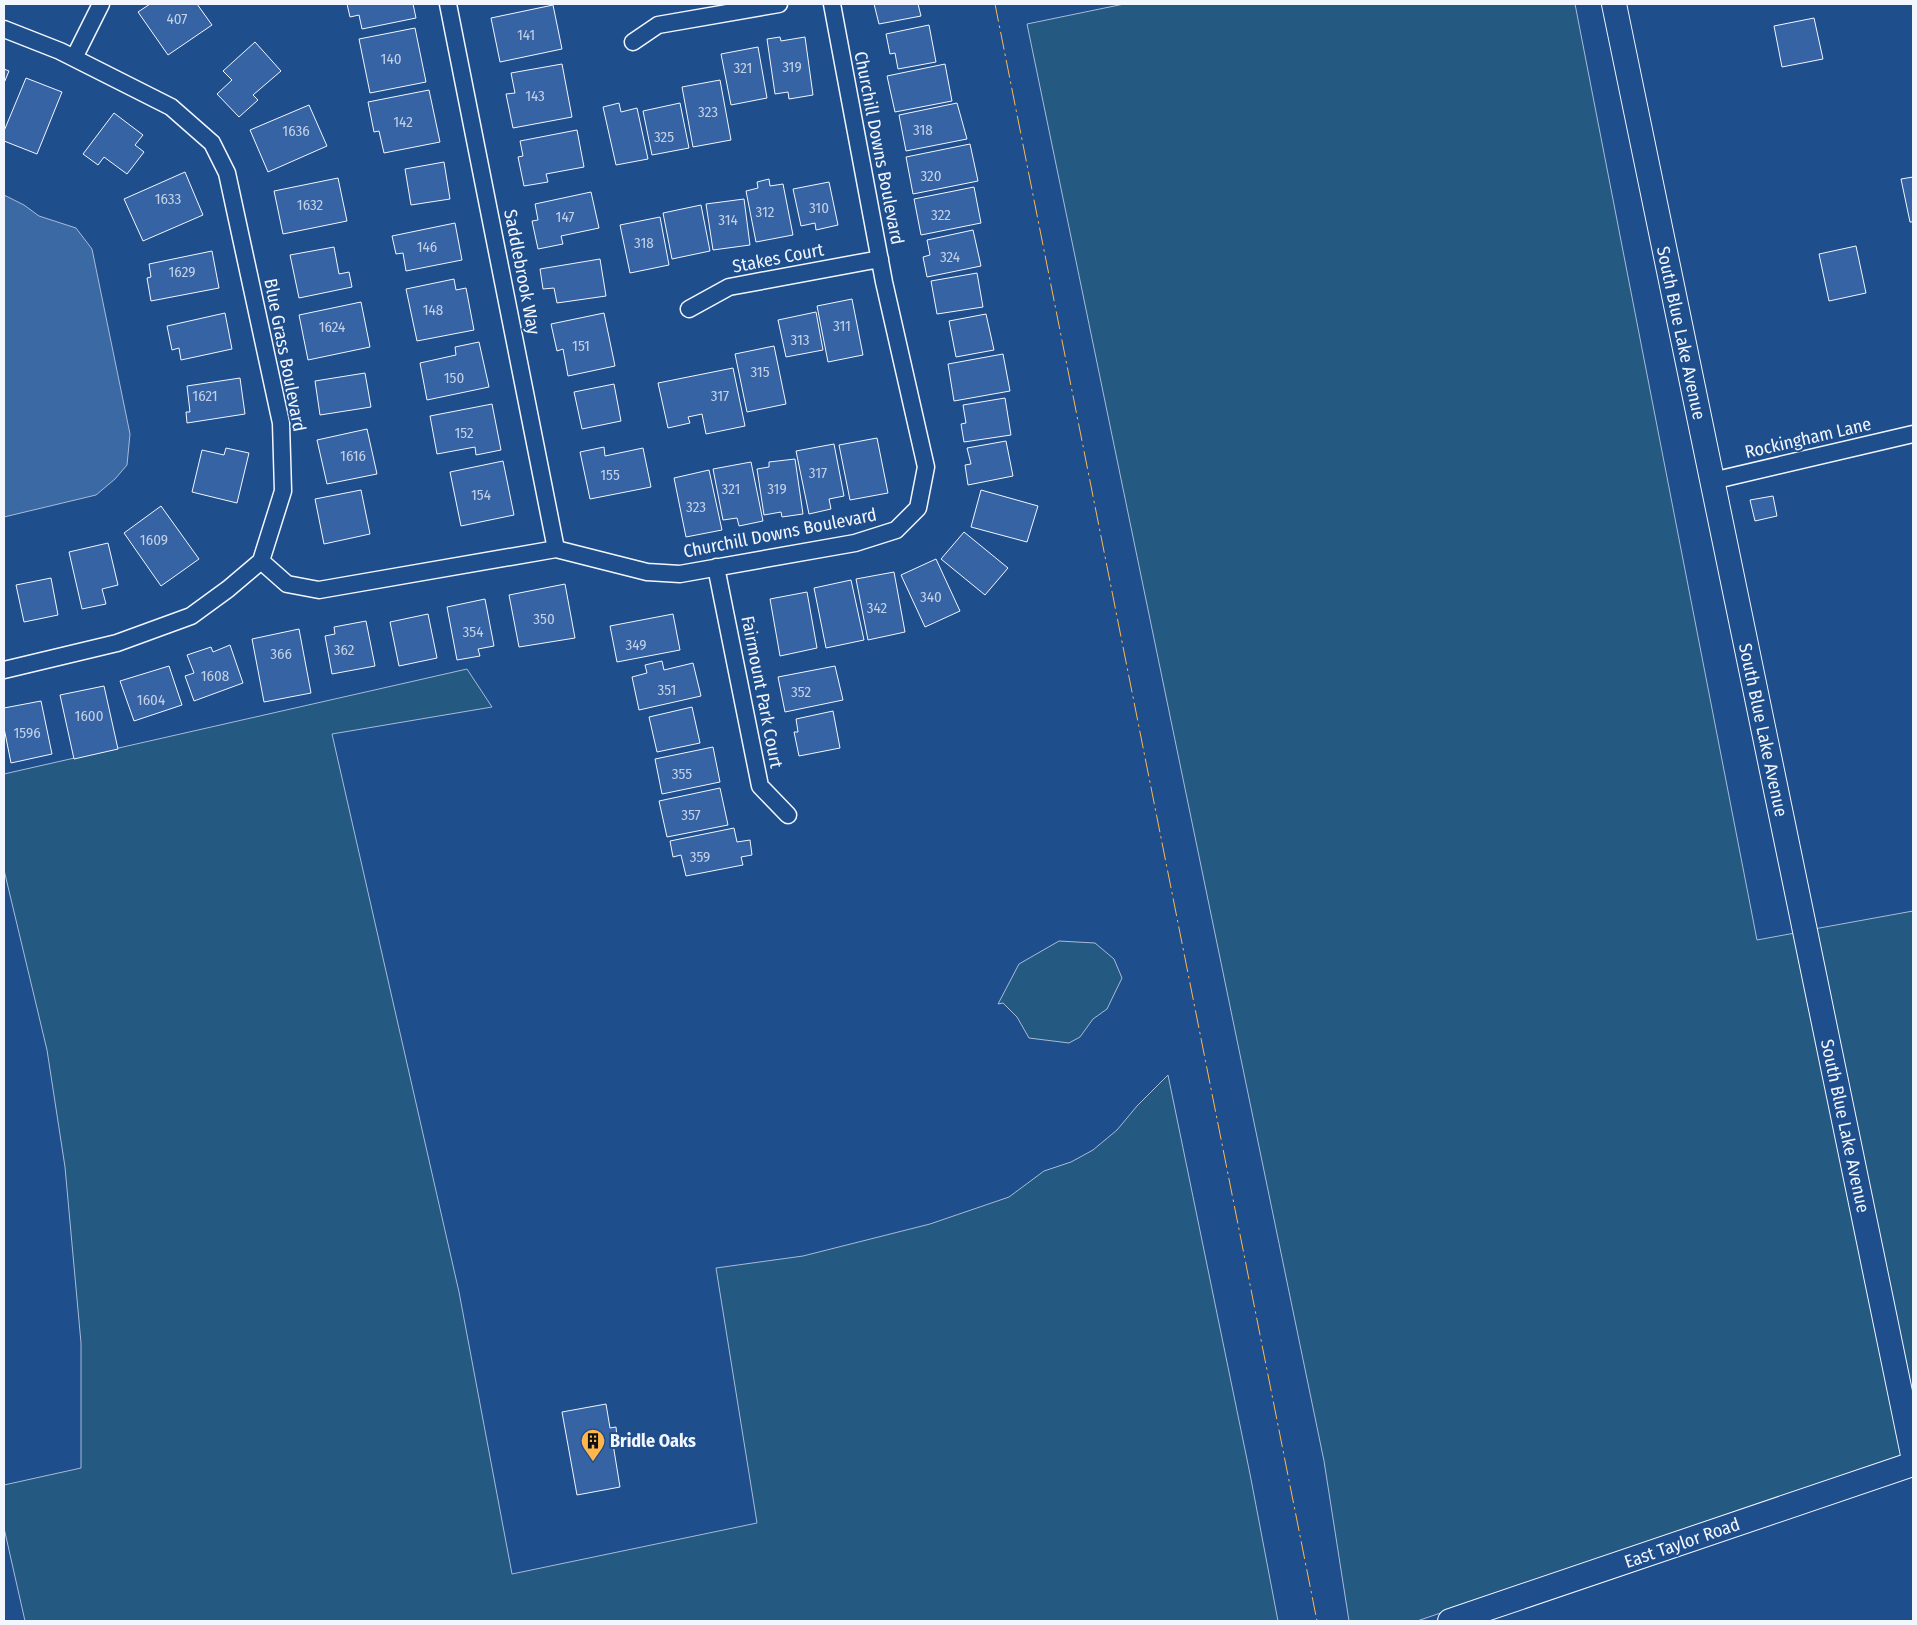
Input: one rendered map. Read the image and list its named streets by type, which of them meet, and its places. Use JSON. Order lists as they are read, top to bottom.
{
  "streets": {
    "main road": ["South Blue Lake Avenue", "East Taylor Road"],
    "street": [
      "Churchill Downs Boulevard",
      "Stakes Court",
      "Saddlebrook Way",
      "Blue Grass Boulevard",
      "Rockingham Lane",
      "Fairmount Park Court"
    ]
  },
  "crossings": [
    ["Churchill Downs Boulevard", "Stakes Court"],
    ["Churchill Downs Boulevard", "Saddlebrook Way"],
    ["Churchill Downs Boulevard", "Blue Grass Boulevard"],
    ["Churchill Downs Boulevard", "Fairmount Park Court"],
    ["South Blue Lake Avenue", "Rockingham Lane"]
  ],
  "places": {
    "building": ["Bridle Oaks"]
  },
  "house_numbers": [
    "407",
    "141",
    "140",
    "319",
    "321",
    "143",
    "323",
    "142",
    "318",
    "1636",
    "325",
    "320",
    "1633",
    "1632",
    "310",
    "312",
    "322",
    "147",
    "314",
    "318",
    "146",
    "324",
    "1629",
    "148",
    "311",
    "1624",
    "313",
    "151",
    "315",
    "150",
    "1621",
    "317",
    "152",
    "1616",
    "317",
    "155",
    "321",
    "319",
    "154",
    "323",
    "1609",
    "340",
    "342",
    "350",
    "354",
    "349",
    "362",
    "366",
    "1608",
    "351",
    "352",
    "1604",
    "1600",
    "1596",
    "355",
    "357",
    "359"
  ]
}
